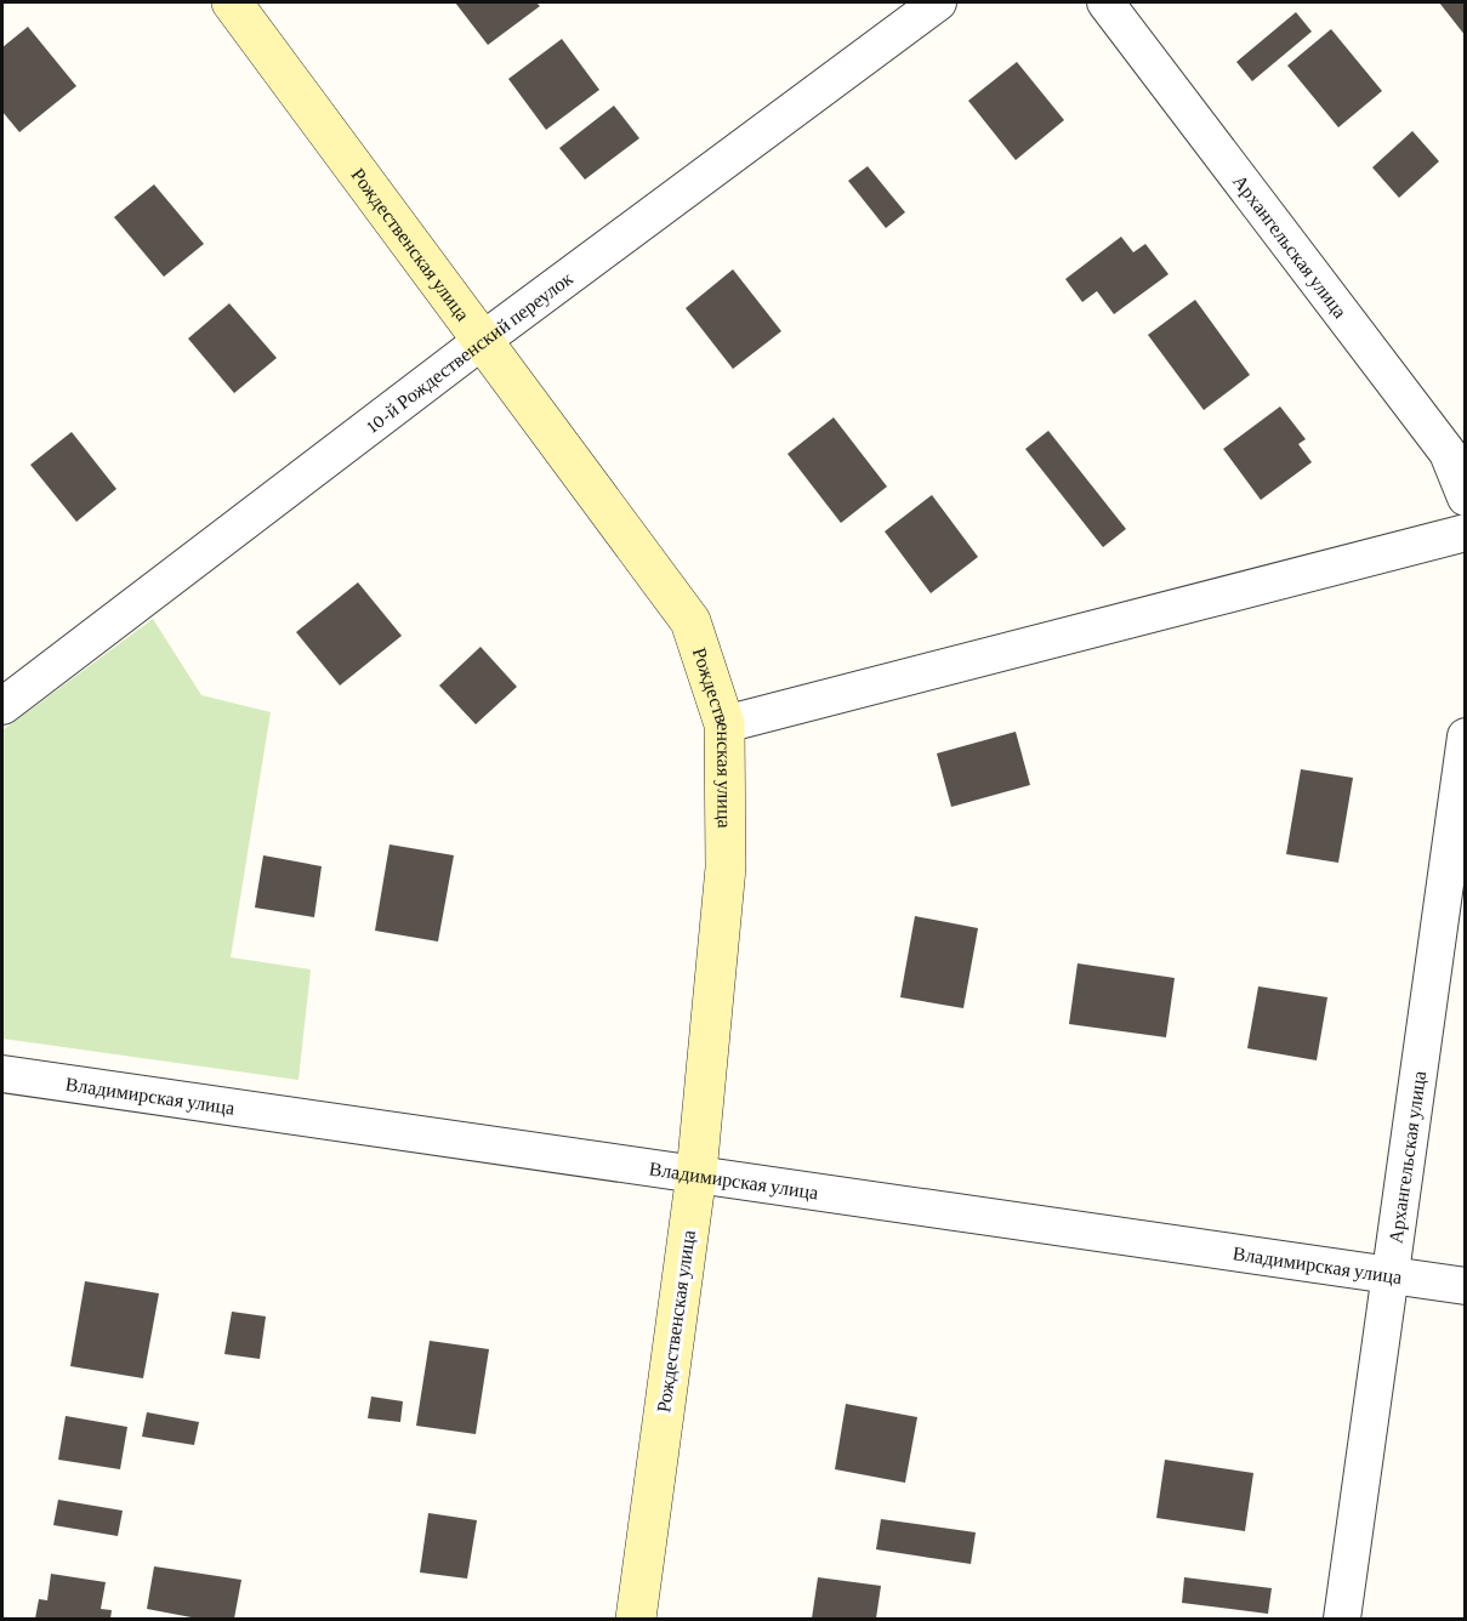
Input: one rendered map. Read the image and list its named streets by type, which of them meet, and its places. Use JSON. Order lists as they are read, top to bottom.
{
  "streets": {
    "street": [
      "Рождественская улица",
      "Архангельская улица",
      "10-й Рождественский переулок",
      "Владимирская улица"
    ]
  },
  "crossings": [
    ["Рождественская улица", "10-й Рождественский переулок"],
    ["Рождественская улица", "Владимирская улица"],
    ["Архангельская улица", "Владимирская улица"]
  ]
}
